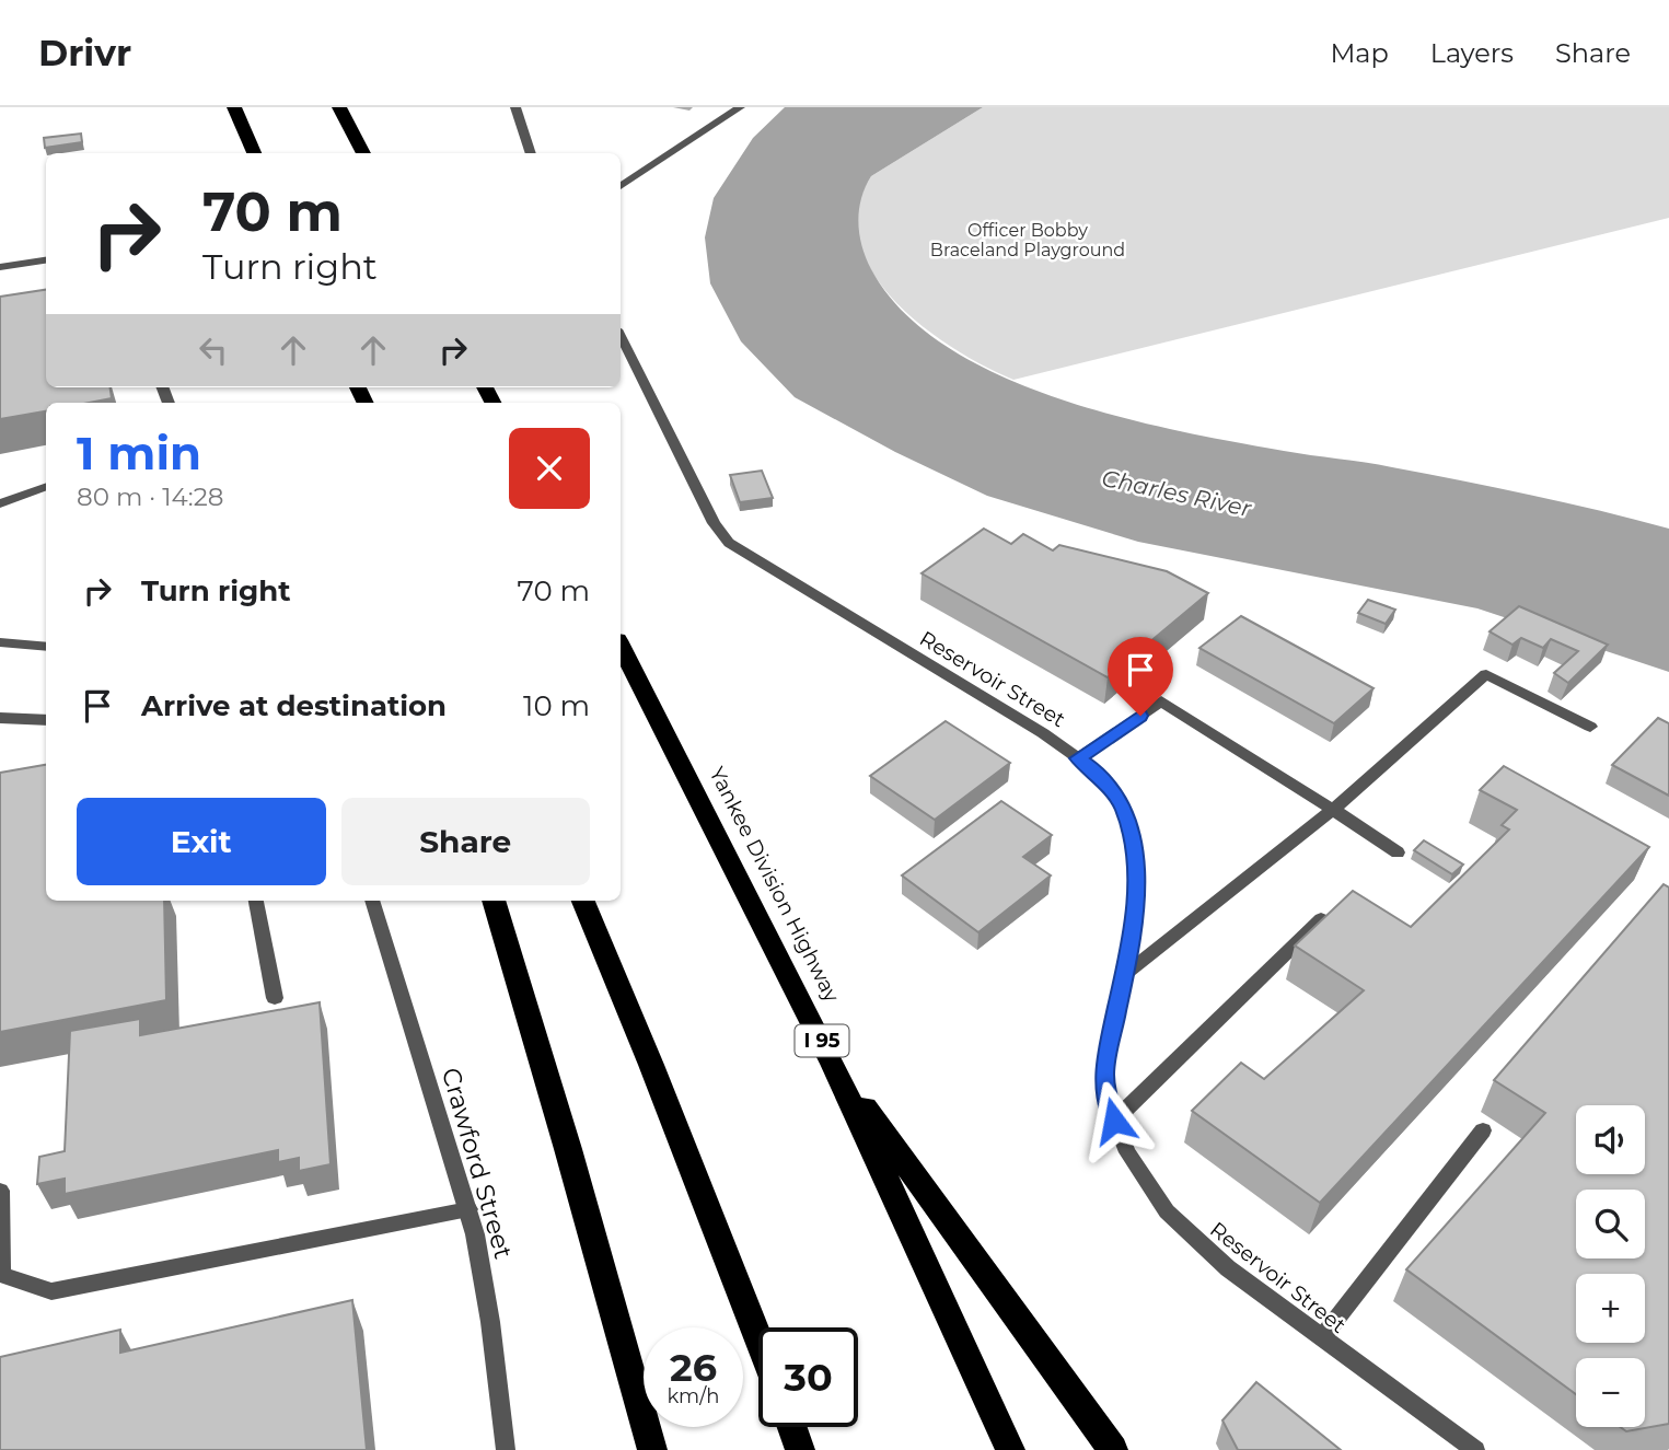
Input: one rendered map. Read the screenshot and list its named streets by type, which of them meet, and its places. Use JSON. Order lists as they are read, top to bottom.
{
  "streets": {
    "highway": ["Yankee Division Highway", "I 95"],
    "street": ["Reservoir Street", "Crawford Street"]
  },
  "water": ["Charles River"],
  "parks": ["Officer Bobby Braceland Playground"],
  "page": {
    "header": "Drivr",
    "nav": ["Map", "Layers", "Share"],
    "turn": ["70 m", "Turn right"],
    "heading": ["1 min", "80 m · 14:28"],
    "list": [
      {
        "name": "Turn right",
        "value": "70 m"
      },
      {
        "name": "Arrive at destination",
        "value": "10 m"
      }
    ],
    "buttons": ["Exit", "Share"],
    "map_buttons": ["+", "−"],
    "speed": "26 km/h",
    "limit": "30"
  }
}
